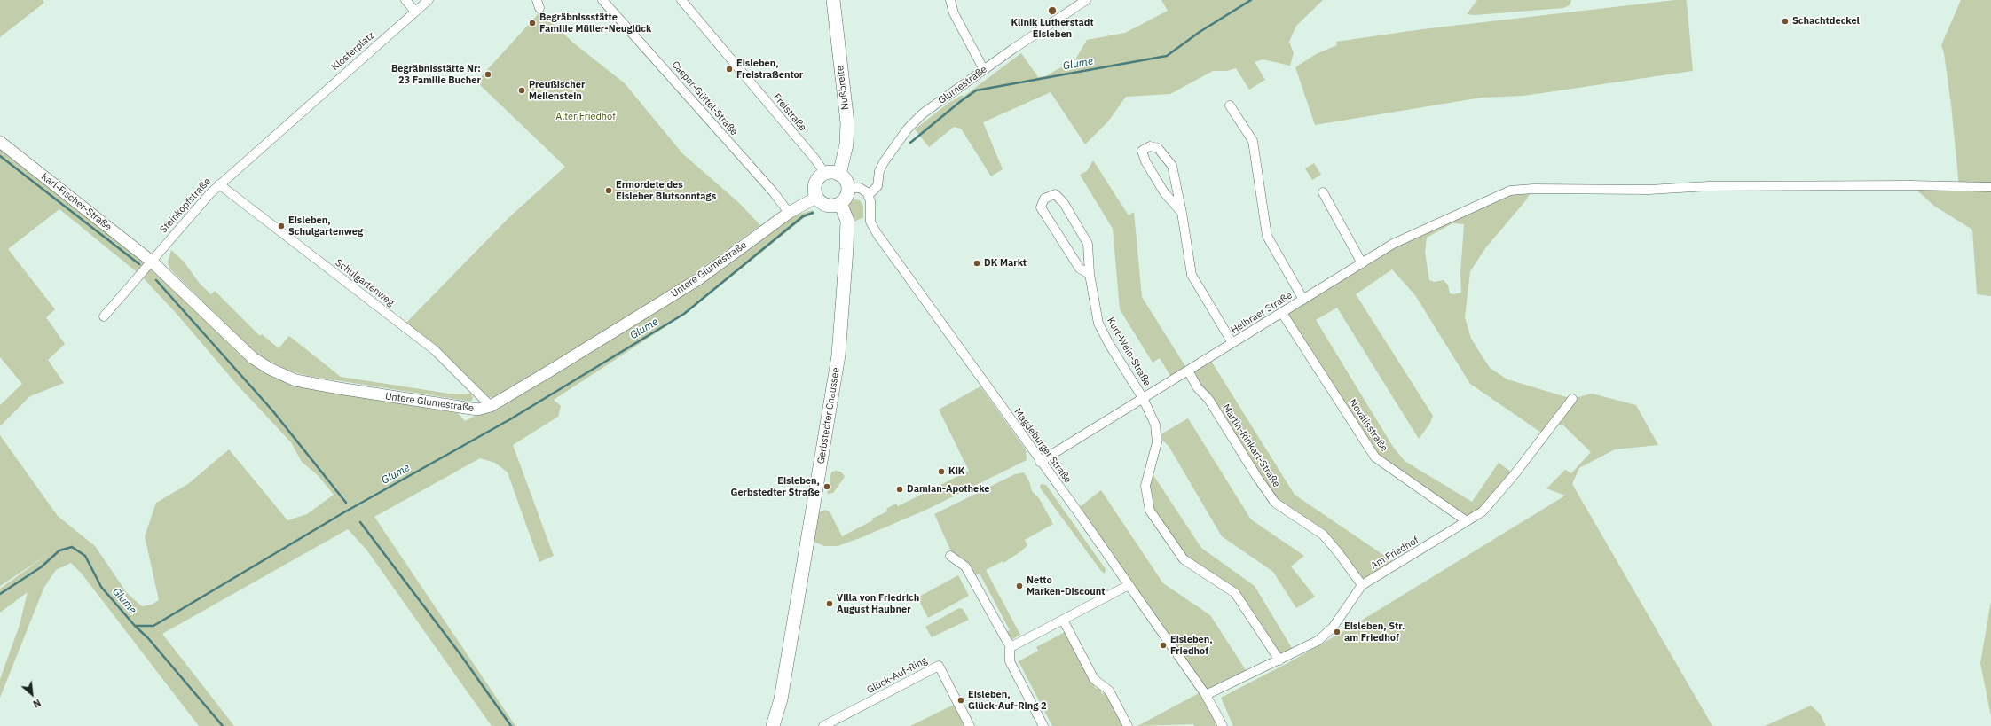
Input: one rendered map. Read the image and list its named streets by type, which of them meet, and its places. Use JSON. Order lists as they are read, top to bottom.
{
  "streets": {
    "main road": ["Nußbreite", "Gerbstedter Chaussee"],
    "street": [
      "Klosterplatz",
      "Glumestraße",
      "Caspar-Güttel-Straße",
      "Freistraße",
      "Karl-Fischer-Straße",
      "Steinkopfstraße",
      "Untere Glumestraße",
      "Schulgartenweg",
      "Helbraer Straße",
      "Kurt-Wein-Straße",
      "Novalisstraße",
      "Magdeburger Straße",
      "Martin-Rinkart-Straße",
      "Am Friedhof",
      "Glück-Auf-Ring"
    ]
  },
  "crossings": [
    ["Klosterplatz", "Steinkopfstraße"],
    ["Glumestraße", "Magdeburger Straße"],
    ["Nußbreite", "Freistraße"],
    ["Nußbreite", "Gerbstedter Chaussee"],
    ["Caspar-Güttel-Straße", "Untere Glumestraße"],
    ["Freistraße", "Gerbstedter Chaussee"],
    ["Karl-Fischer-Straße", "Steinkopfstraße"],
    ["Karl-Fischer-Straße", "Untere Glumestraße"],
    ["Steinkopfstraße", "Untere Glumestraße"],
    ["Steinkopfstraße", "Schulgartenweg"],
    ["Untere Glumestraße", "Schulgartenweg"],
    ["Helbraer Straße", "Kurt-Wein-Straße"],
    ["Helbraer Straße", "Novalisstraße"],
    ["Helbraer Straße", "Magdeburger Straße"],
    ["Helbraer Straße", "Martin-Rinkart-Straße"],
    ["Kurt-Wein-Straße", "Am Friedhof"],
    ["Novalisstraße", "Am Friedhof"],
    ["Magdeburger Straße", "Am Friedhof"],
    ["Martin-Rinkart-Straße", "Am Friedhof"]
  ],
  "water": ["Glume"],
  "parks": ["Alter Friedhof"],
  "places": [
    "Klinik Lutherstadt Eisleben",
    "Schachtdeckel",
    "Begräbnissstätte Familie Müller-Neuglück",
    "Eisleben, Freistraßentor",
    "Begräbnisstätte Nr: 23 Familie Bucher",
    "Preußischer Meilenstein",
    "Ermordete des Eisleber Blutsonntags",
    "Eisleben, Schulgartenweg",
    "DK Markt",
    "KiK",
    "Eisleben, Gerbstedter Straße",
    "Damian-Apotheke",
    "Netto Marken-Discount",
    "Villa von Friedrich August Haubner",
    "Eisleben, Str. am Friedhof",
    "Eisleben, Friedhof",
    "Eisleben, Glück-Auf-Ring 2"
  ],
  "north": "bottom right"
}
